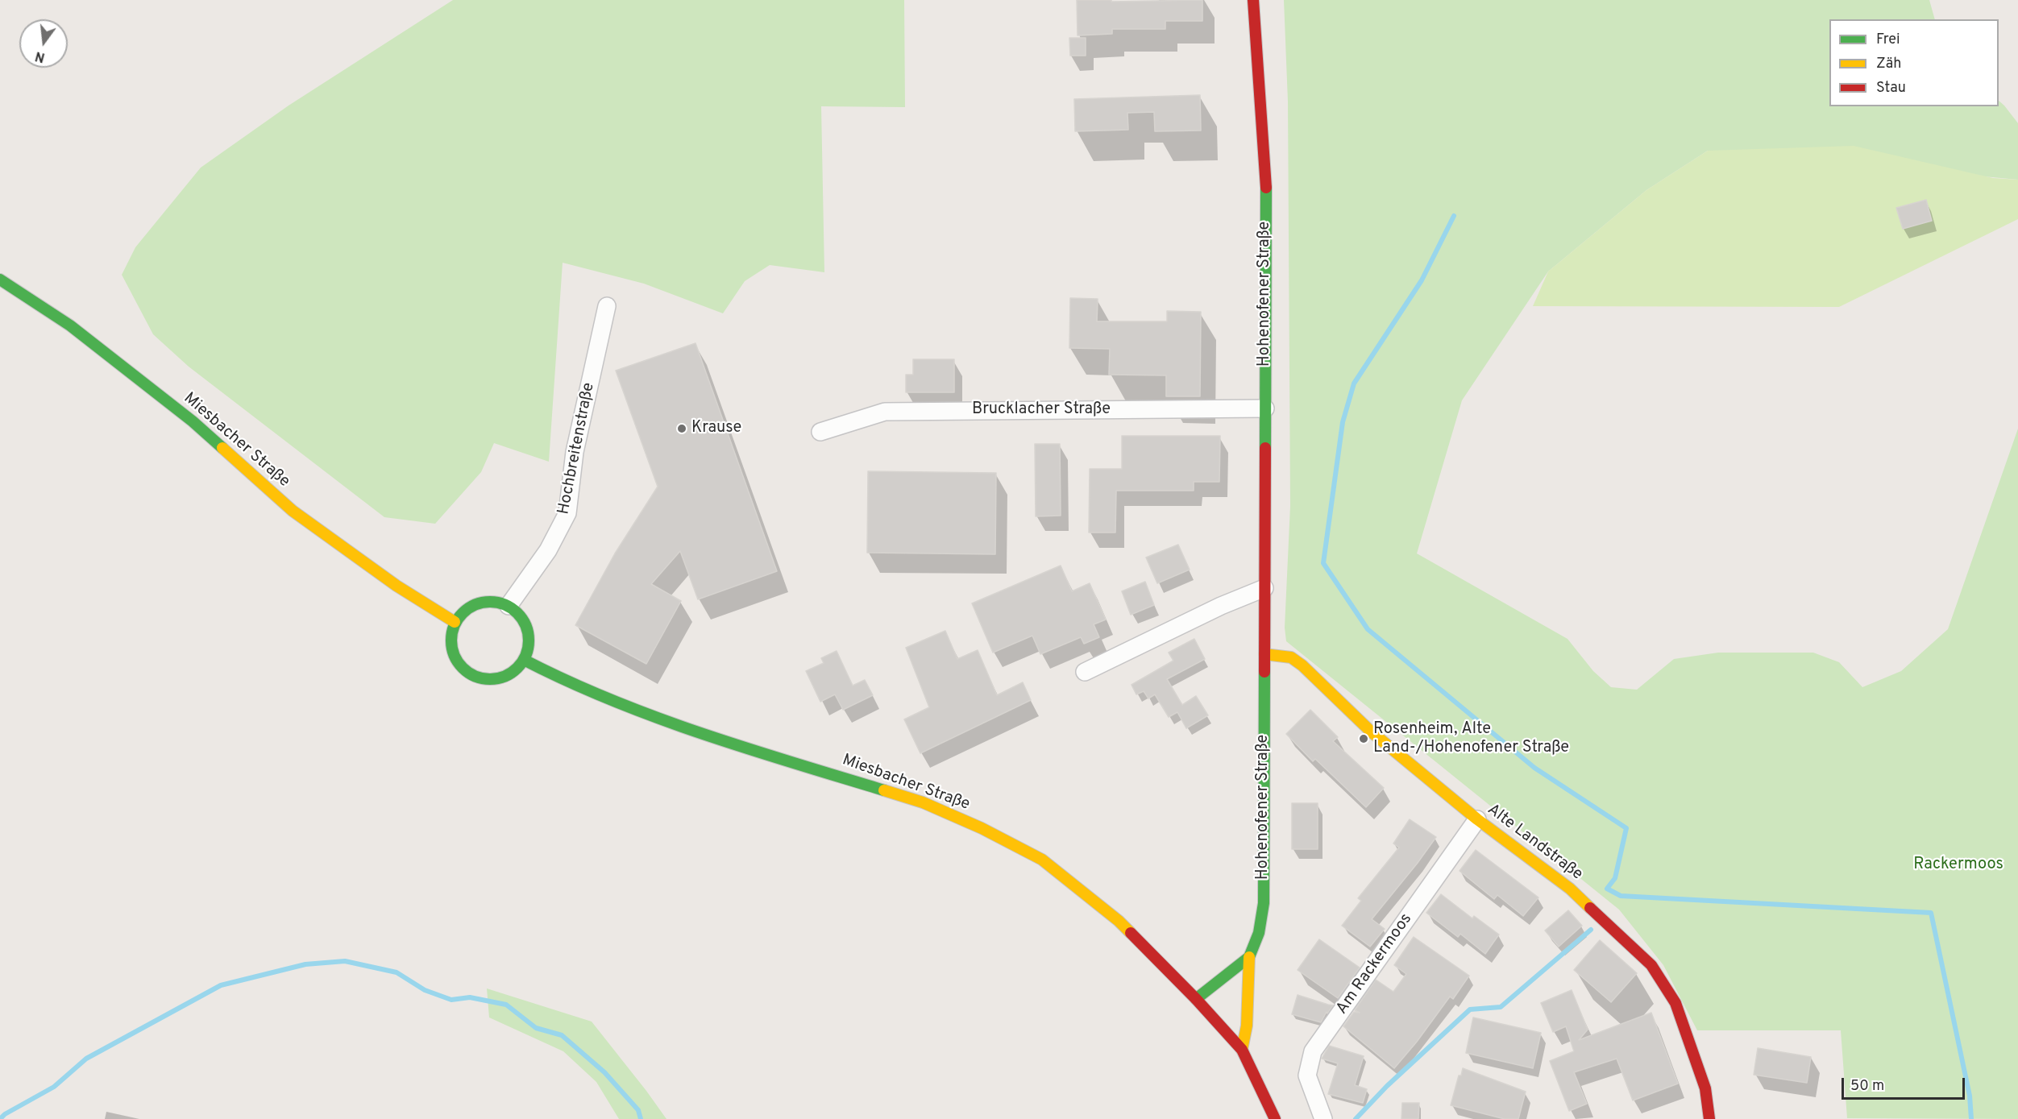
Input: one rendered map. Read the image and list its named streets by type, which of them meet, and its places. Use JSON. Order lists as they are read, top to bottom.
{
  "streets": {
    "main road": ["Hohenofener Straße", "Miesbacher Straße", "Alte Landstraße"],
    "street": ["Brucklacher Straße", "Hochbreitenstraße", "Am Rackermoos"]
  },
  "crossings": [
    ["Hohenofener Straße", "Brucklacher Straße"],
    ["Hohenofener Straße", "Miesbacher Straße"],
    ["Hohenofener Straße", "Alte Landstraße"],
    ["Miesbacher Straße", "Hochbreitenstraße"],
    ["Alte Landstraße", "Am Rackermoos"]
  ],
  "parks": ["Rackermoos"],
  "places": ["Krause", "Rosenheim, Alte Land-/Hohenofener Straße"],
  "legend": ["Frei", "Zäh", "Stau"],
  "scale_bar": "50 m",
  "north": "bottom"
}
